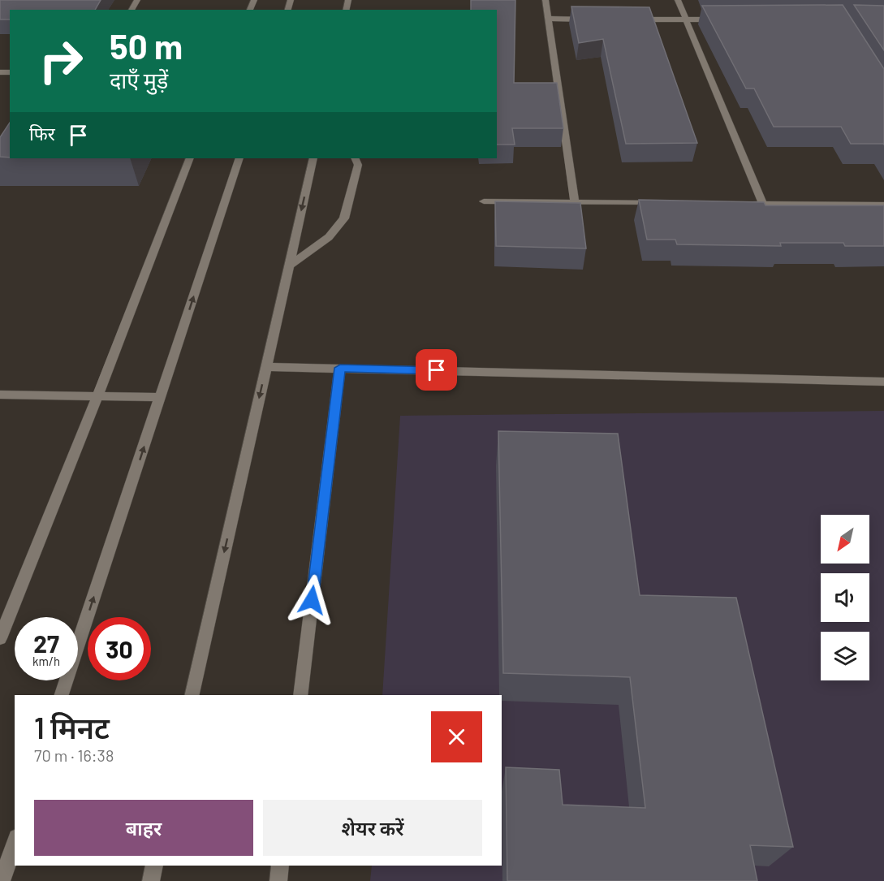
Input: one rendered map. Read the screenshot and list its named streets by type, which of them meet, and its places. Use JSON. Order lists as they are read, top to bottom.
{
  "north": "bottom left",
  "page": {
    "turn": ["50 m", "दाएँ मुड़ें"],
    "then": "फिर",
    "speed": "27 km/h",
    "limit": "30",
    "heading": ["1 मिनट", "70 m · 16:38"],
    "buttons": ["बाहर", "शेयर करें"]
  }
}
